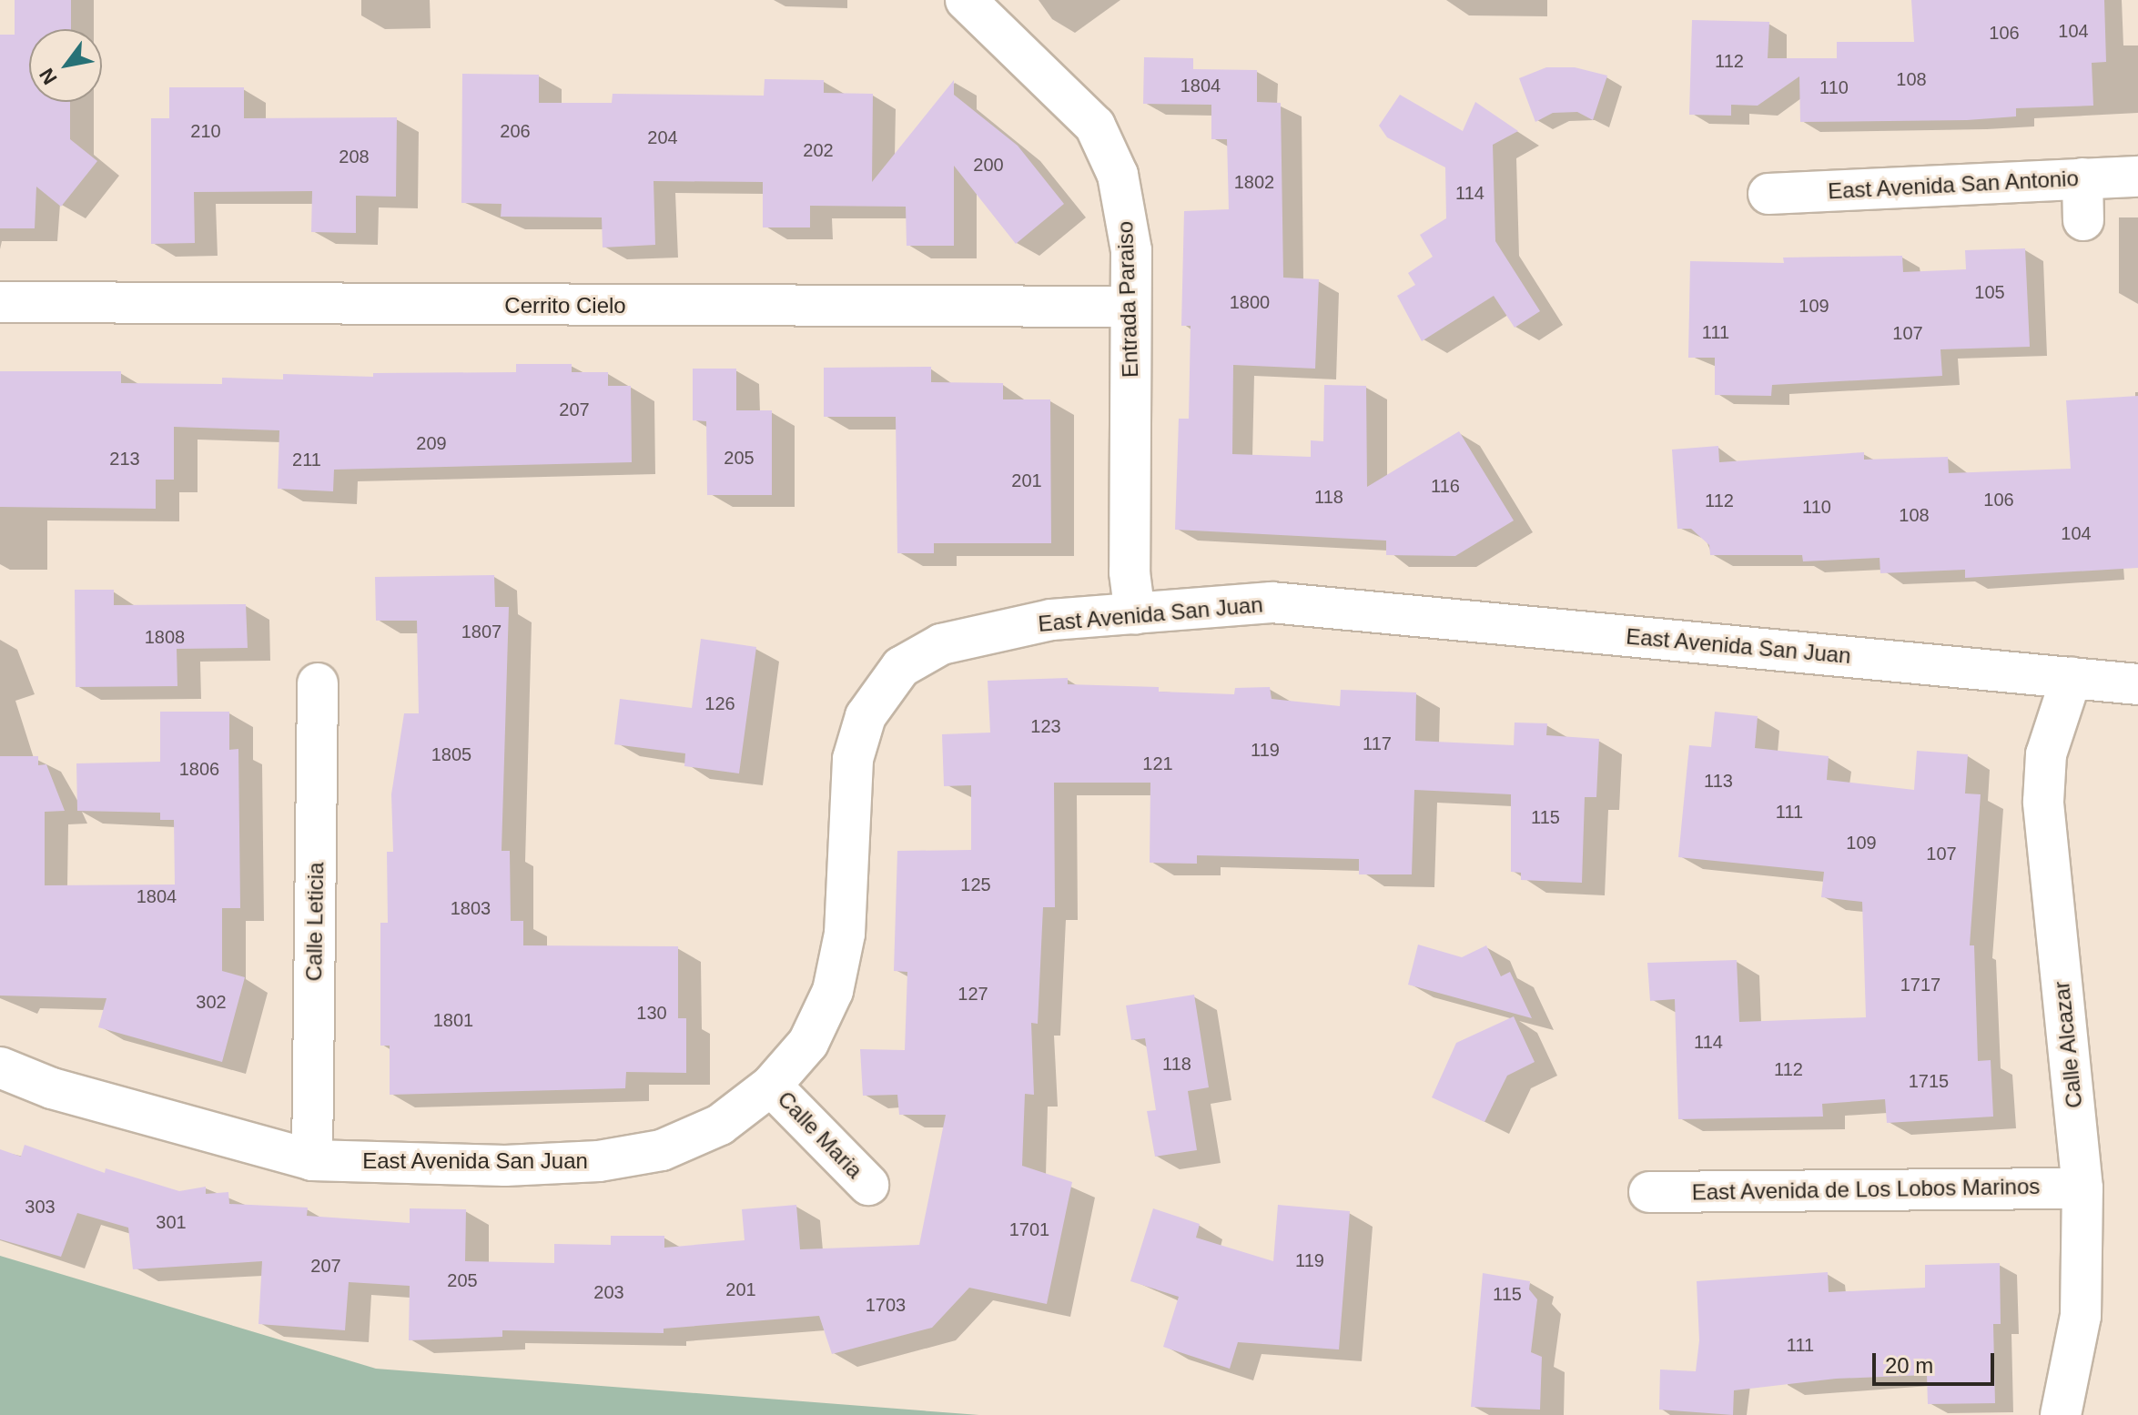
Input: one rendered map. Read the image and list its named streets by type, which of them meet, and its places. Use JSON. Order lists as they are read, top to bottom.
{
  "streets": {
    "street": [
      "East Avenida San Antonio",
      "Entrada Paraiso",
      "Cerrito Cielo",
      "East Avenida San Juan",
      "Calle Leticia",
      "Calle Alcazar",
      "Calle Maria",
      "East Avenida de Los Lobos Marinos"
    ]
  },
  "crossings": [
    ["Entrada Paraiso", "Cerrito Cielo"],
    ["Entrada Paraiso", "East Avenida San Juan"],
    ["East Avenida San Juan", "Calle Leticia"],
    ["East Avenida San Juan", "Calle Alcazar"],
    ["East Avenida San Juan", "Calle Maria"],
    ["Calle Alcazar", "East Avenida de Los Lobos Marinos"]
  ],
  "house_numbers": [
    "104",
    "106",
    "112",
    "108",
    "1804",
    "110",
    "210",
    "206",
    "204",
    "202",
    "208",
    "200",
    "1802",
    "114",
    "105",
    "1800",
    "109",
    "111",
    "107",
    "207",
    "209",
    "205",
    "213",
    "211",
    "201",
    "116",
    "118",
    "106",
    "112",
    "110",
    "108",
    "104",
    "1807",
    "1808",
    "126",
    "123",
    "117",
    "119",
    "1805",
    "121",
    "1806",
    "113",
    "111",
    "115",
    "109",
    "107",
    "125",
    "1804",
    "1803",
    "1717",
    "127",
    "302",
    "130",
    "1801",
    "114",
    "118",
    "112",
    "1715",
    "303",
    "301",
    "1701",
    "119",
    "207",
    "205",
    "201",
    "203",
    "115",
    "1703",
    "111"
  ],
  "scale_bar": "20 m",
  "north": "bottom left"
}
